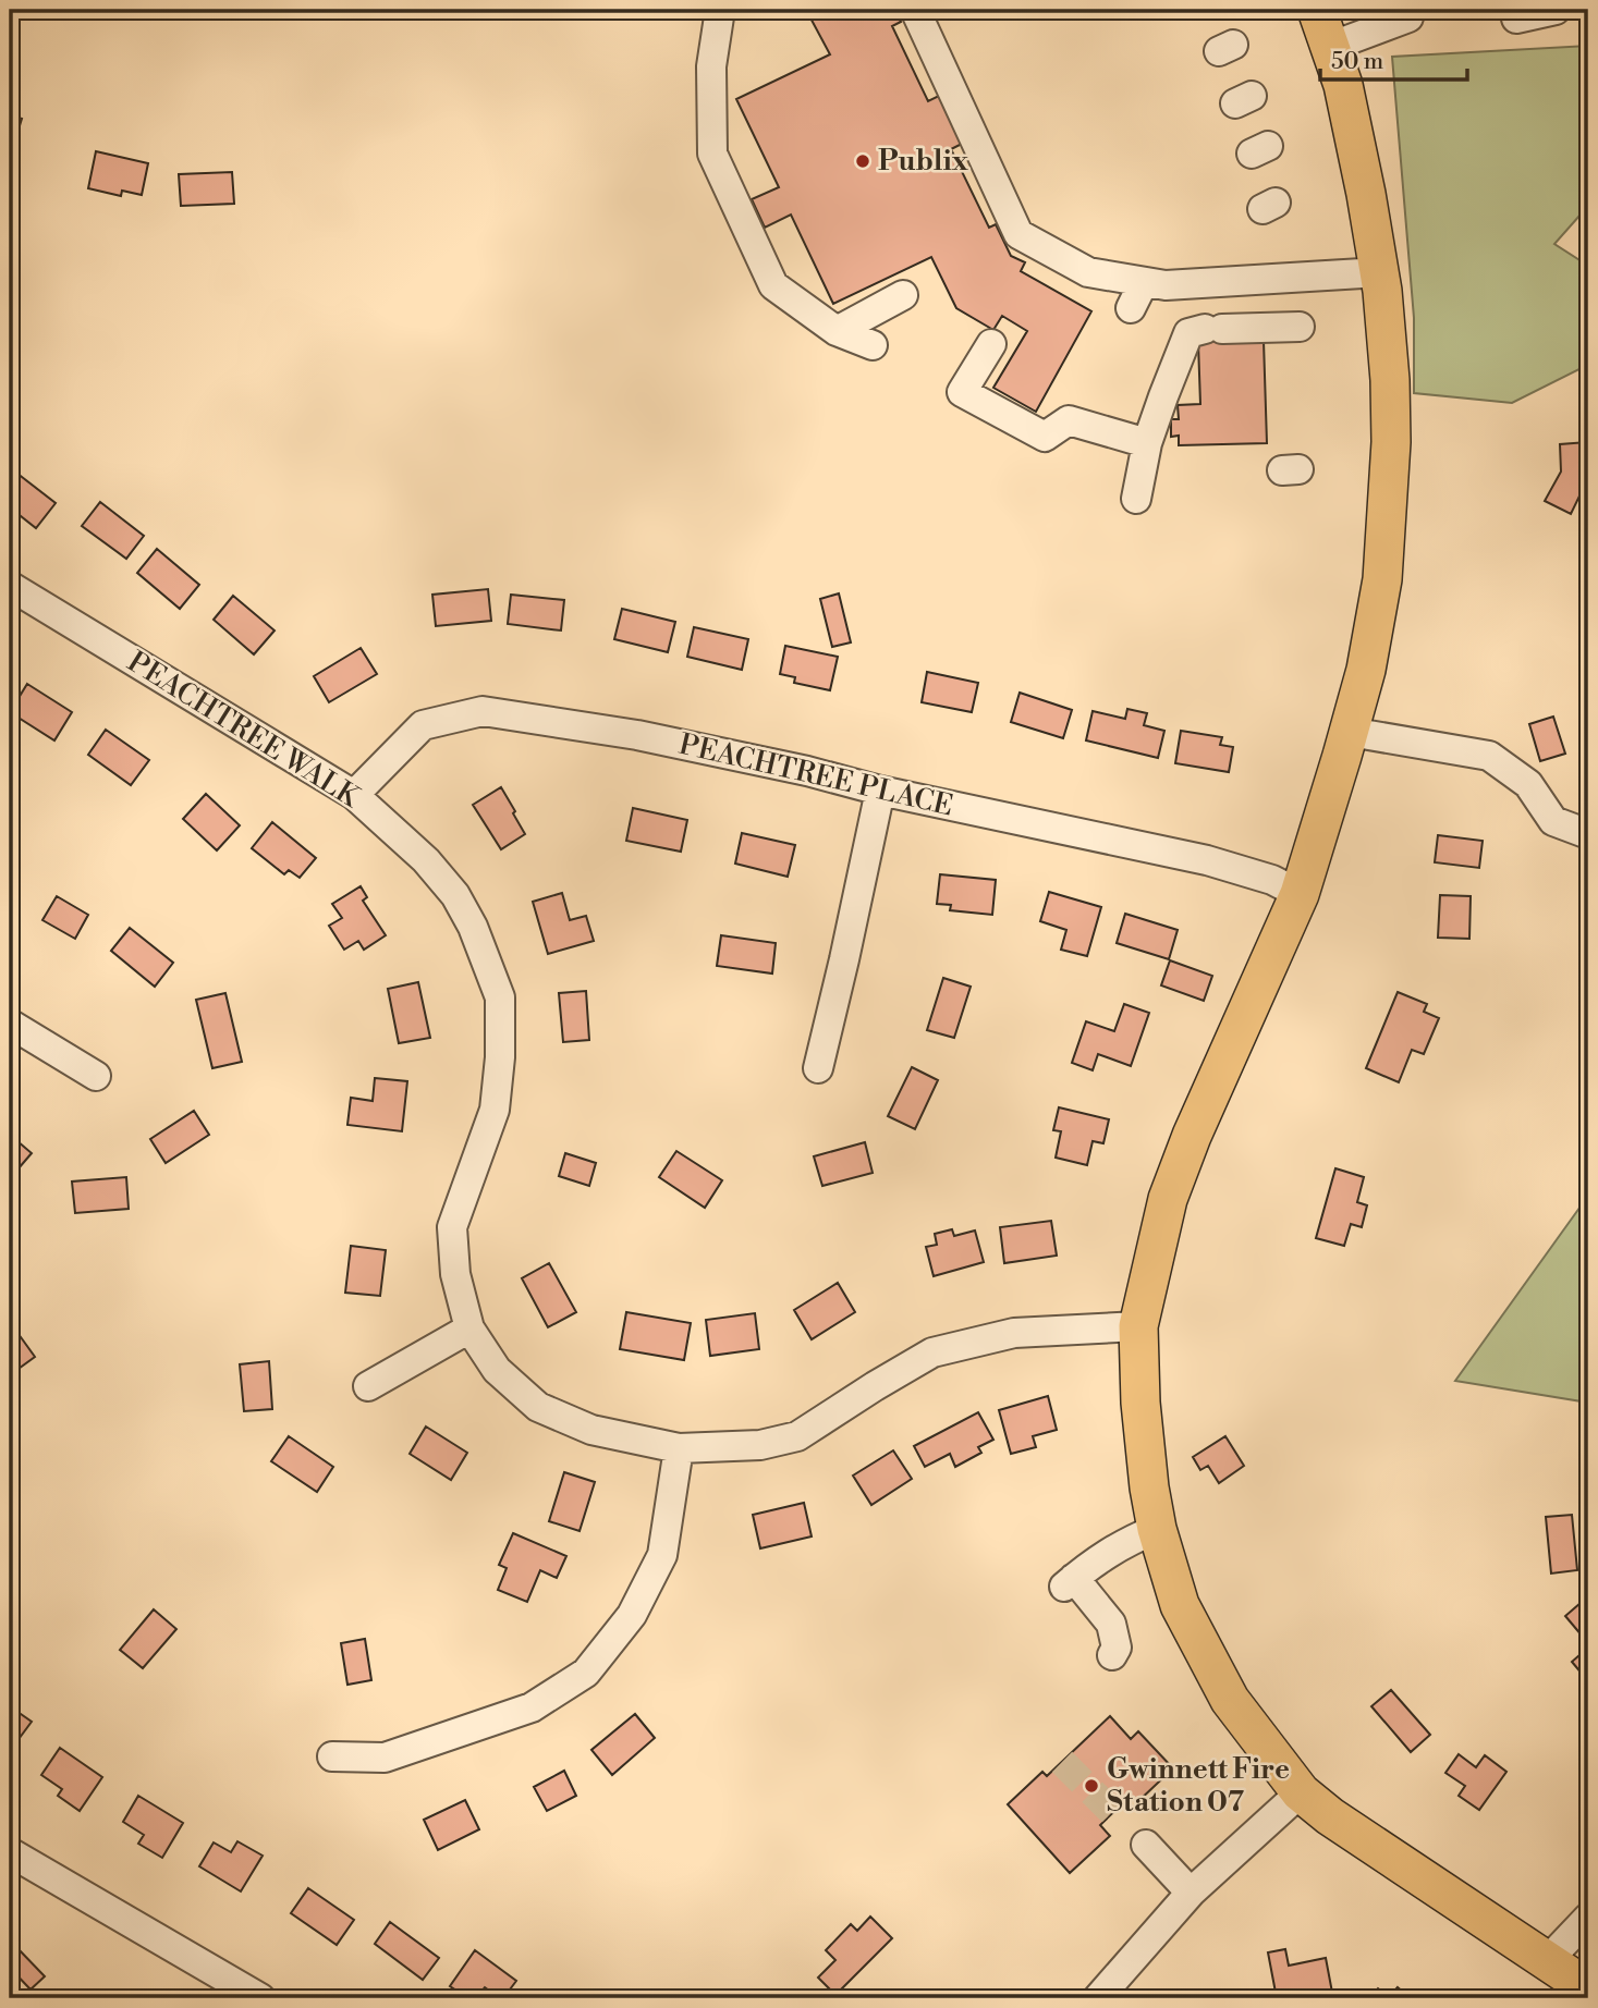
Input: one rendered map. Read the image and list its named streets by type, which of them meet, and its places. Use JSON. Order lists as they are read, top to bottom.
{
  "streets": {
    "street": ["PEACHTREE WALK", "PEACHTREE PLACE"]
  },
  "crossings": [
    ["PEACHTREE WALK", "PEACHTREE PLACE"]
  ],
  "places": ["Publix", "Gwinnett Fire Station 07"],
  "scale_bar": "50 m"
}
